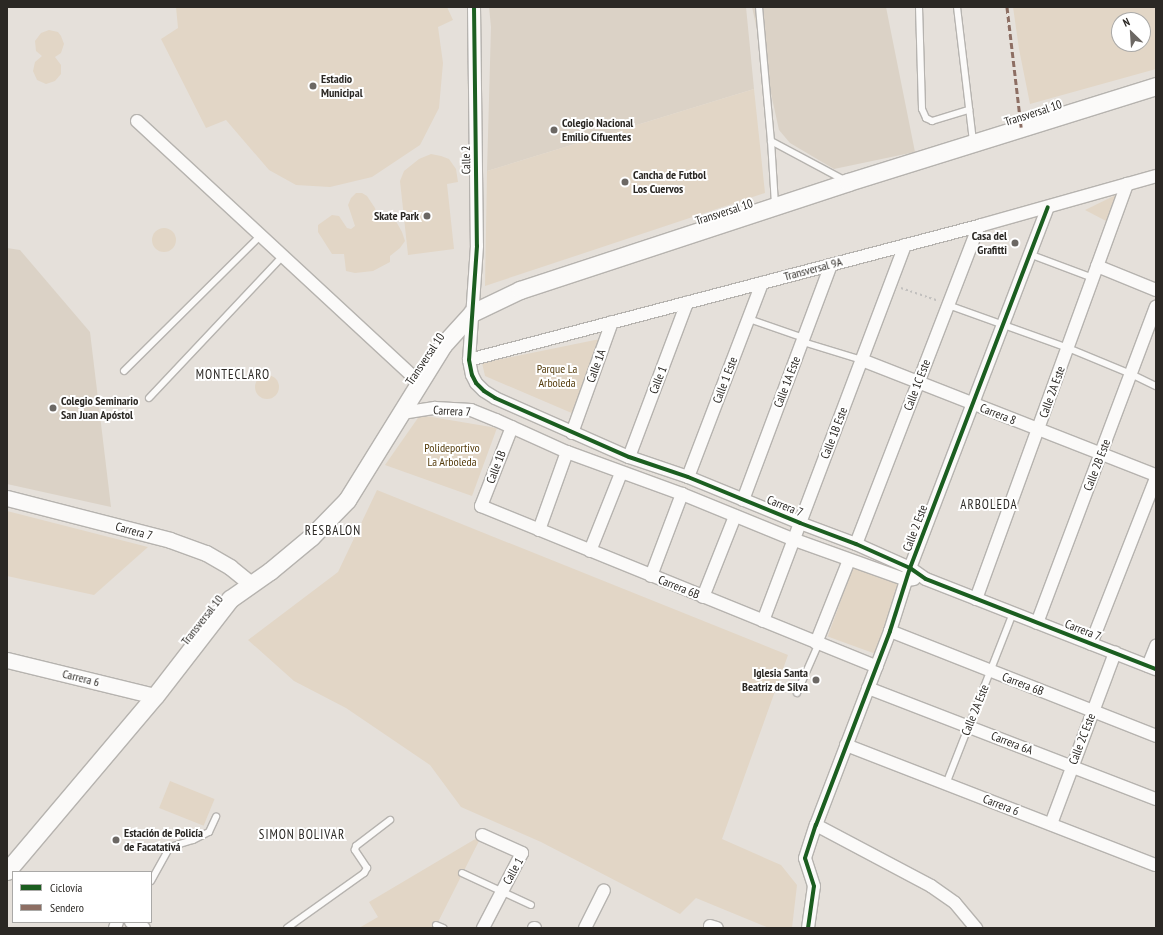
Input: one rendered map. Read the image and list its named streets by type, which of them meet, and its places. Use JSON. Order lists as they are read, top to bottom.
{
  "streets": {
    "main road": ["Transversal 10"],
    "street": [
      "Calle 2",
      "Transversal 9A",
      "Calle 1A",
      "Calle 1",
      "Calle 1 Este",
      "Calle 1A Este",
      "Calle 1C Este",
      "Calle 2A Este",
      "Carrera 7",
      "Carrera 8",
      "Calle 1B Este",
      "Calle 2B Este",
      "Calle 1B",
      "Calle 2 Este",
      "Carrera 6B",
      "Carrera 6",
      "Calle 2C Este",
      "Carrera 6A"
    ]
  },
  "crossings": [
    ["Transversal 10", "Calle 2"],
    ["Transversal 10", "Carrera 7"],
    ["Transversal 10", "Carrera 6"],
    ["Calle 2", "Carrera 7"],
    ["Transversal 9A", "Calle 1A"],
    ["Transversal 9A", "Calle 1"],
    ["Transversal 9A", "Calle 1 Este"],
    ["Transversal 9A", "Calle 1A Este"],
    ["Transversal 9A", "Calle 1C Este"],
    ["Transversal 9A", "Calle 2A Este"],
    ["Transversal 9A", "Carrera 7"],
    ["Transversal 9A", "Calle 1B Este"],
    ["Transversal 9A", "Calle 2 Este"],
    ["Calle 1A", "Carrera 7"],
    ["Calle 1", "Carrera 7"],
    ["Calle 1 Este", "Carrera 7"],
    ["Calle 1A Este", "Carrera 7"],
    ["Calle 1C Este", "Carrera 7"],
    ["Calle 1C Este", "Carrera 8"],
    ["Calle 2A Este", "Carrera 7"],
    ["Calle 2A Este", "Carrera 8"],
    ["Calle 2A Este", "Carrera 6B"],
    ["Calle 2A Este", "Carrera 6"],
    ["Calle 2A Este", "Carrera 6A"],
    ["Carrera 7", "Calle 1B Este"],
    ["Carrera 7", "Calle 2B Este"],
    ["Carrera 7", "Calle 1B"],
    ["Carrera 7", "Calle 2 Este"],
    ["Carrera 7", "Calle 2C Este"],
    ["Carrera 8", "Calle 1B Este"],
    ["Carrera 8", "Calle 2B Este"],
    ["Carrera 8", "Calle 2 Este"],
    ["Calle 1B Este", "Carrera 6B"],
    ["Calle 1B", "Carrera 6B"],
    ["Calle 2 Este", "Carrera 6B"],
    ["Calle 2 Este", "Carrera 6"],
    ["Calle 2 Este", "Carrera 6A"],
    ["Carrera 6B", "Calle 2C Este"],
    ["Carrera 6", "Calle 2C Este"],
    ["Calle 2C Este", "Carrera 6A"]
  ],
  "districts": [
    "MONTECLARO",
    "ARBOLEDA",
    "RESBALON",
    "SIMON BOLIVAR"
  ],
  "parks": ["Parque La Arboleda", "Polideportivo La Arboleda"],
  "places": [
    "Estadio Municipal",
    "Colegio Nacional Emilio Cifuentes",
    "Cancha de Futbol Los Cuervos",
    "Skate Park",
    "Casa del Grafitti",
    "Colegio Seminario San Juan Apóstol",
    "Iglesia Santa Beatríz de Silva",
    "Estación de Policía de Facatativá"
  ],
  "legend": ["Ciclovía", "Sendero"],
  "north": "top left"
}
